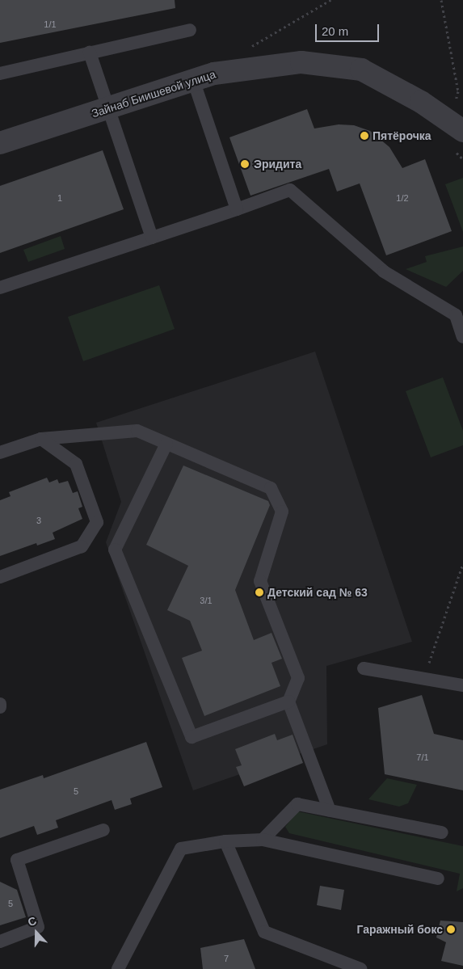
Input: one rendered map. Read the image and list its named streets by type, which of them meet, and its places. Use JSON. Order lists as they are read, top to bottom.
{
  "streets": {
    "street": ["Зайнаб Биишевой улица"]
  },
  "places": [
    "Пятёрочка",
    "Эридита",
    "Детский сад № 63",
    "Гаражный бокс"
  ],
  "house_numbers": [
    "1/1",
    "1",
    "1/2",
    "3",
    "3/1",
    "7/1",
    "5",
    "5",
    "7"
  ],
  "scale_bar": "20 m",
  "north": "top"
}
